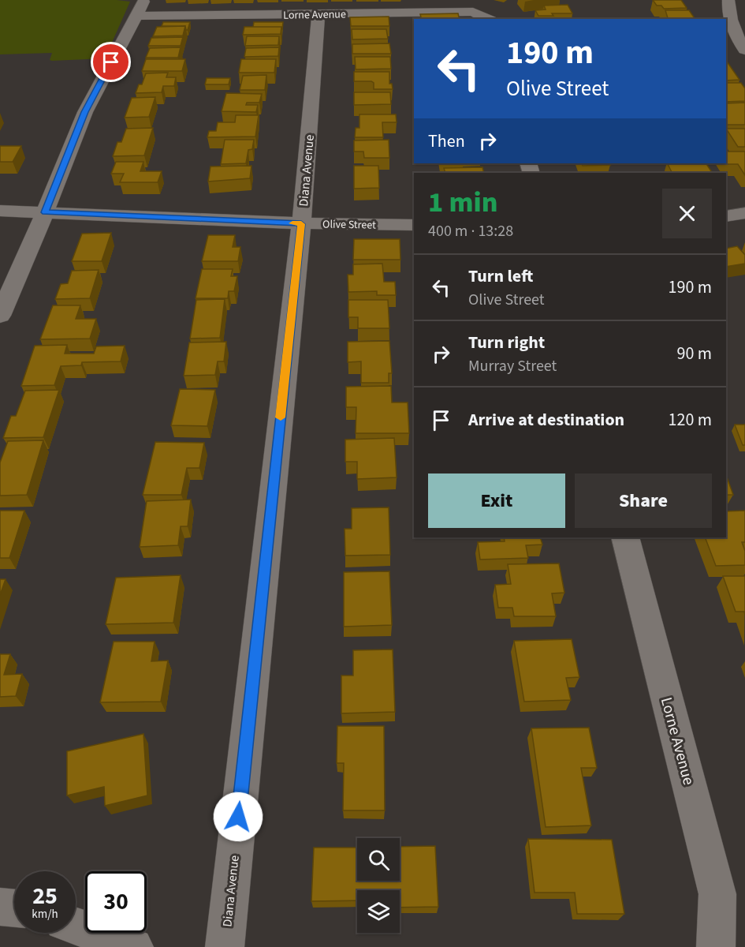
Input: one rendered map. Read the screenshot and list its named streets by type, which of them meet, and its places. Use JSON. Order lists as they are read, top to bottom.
{
  "streets": {
    "street": ["Lorne Avenue", "Diana Avenue", "Olive Street"]
  },
  "crossings": [
    ["Lorne Avenue", "Diana Avenue"],
    ["Diana Avenue", "Olive Street"]
  ],
  "page": {
    "turn": ["190 m", "Olive Street"],
    "then": "Then",
    "heading": ["1 min", "400 m · 13:28"],
    "list": [
      {
        "name": "Turn left",
        "note": "Olive Street",
        "value": "190 m"
      },
      {
        "name": "Turn right",
        "note": "Murray Street",
        "value": "90 m"
      },
      {
        "name": "Arrive at destination",
        "value": "120 m"
      }
    ],
    "buttons": ["Exit", "Share"],
    "speed": "25 km/h",
    "limit": "30"
  }
}
